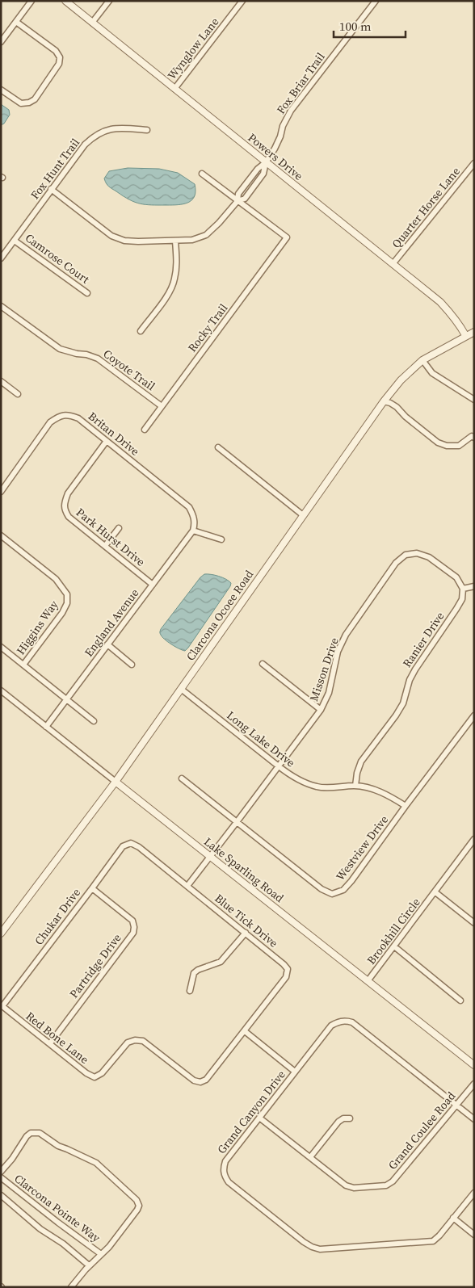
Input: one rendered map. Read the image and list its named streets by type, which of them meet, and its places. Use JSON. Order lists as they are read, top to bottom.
{
  "streets": {
    "street": [
      "Wynglow Lane",
      "Fox Briar Trail",
      "Powers Drive",
      "Fox Hunt Trail",
      "Quarter Horse Lane",
      "Camrose Court",
      "Rocky Trail",
      "Coyote Trail",
      "Britan Drive",
      "Park Hurst Drive",
      "Clarcona Ocoee Road",
      "England Avenue",
      "Higgins Way",
      "Ranier Drive",
      "Misson Drive",
      "Long Lake Drive",
      "Westview Drive",
      "Lake Sparling Road",
      "Chukar Drive",
      "Blue Tick Drive",
      "Brookhill Circle",
      "Partridge Drive",
      "Red Bone Lane",
      "Grand Canyon Drive",
      "Grand Coulee Road",
      "Clarcona Pointe Way"
    ]
  },
  "crossings": [
    ["Wynglow Lane", "Powers Drive"],
    ["Fox Briar Trail", "Powers Drive"],
    ["Fox Briar Trail", "Fox Hunt Trail"],
    ["Fox Briar Trail", "Rocky Trail"],
    ["Powers Drive", "Quarter Horse Lane"],
    ["Powers Drive", "Clarcona Ocoee Road"],
    ["Fox Hunt Trail", "Camrose Court"],
    ["Rocky Trail", "Coyote Trail"],
    ["Britan Drive", "Park Hurst Drive"],
    ["Britan Drive", "England Avenue"],
    ["Park Hurst Drive", "England Avenue"],
    ["Clarcona Ocoee Road", "Long Lake Drive"],
    ["Clarcona Ocoee Road", "Lake Sparling Road"],
    ["England Avenue", "Lake Sparling Road"],
    ["Ranier Drive", "Misson Drive"],
    ["Ranier Drive", "Long Lake Drive"],
    ["Misson Drive", "Long Lake Drive"],
    ["Misson Drive", "Westview Drive"],
    ["Misson Drive", "Lake Sparling Road"],
    ["Misson Drive", "Blue Tick Drive"],
    ["Long Lake Drive", "Westview Drive"],
    ["Lake Sparling Road", "Brookhill Circle"],
    ["Chukar Drive", "Blue Tick Drive"],
    ["Chukar Drive", "Partridge Drive"],
    ["Chukar Drive", "Red Bone Lane"],
    ["Blue Tick Drive", "Red Bone Lane"],
    ["Partridge Drive", "Red Bone Lane"],
    ["Grand Canyon Drive", "Grand Coulee Road"]
  ],
  "scale_bar": "100 m"
}
